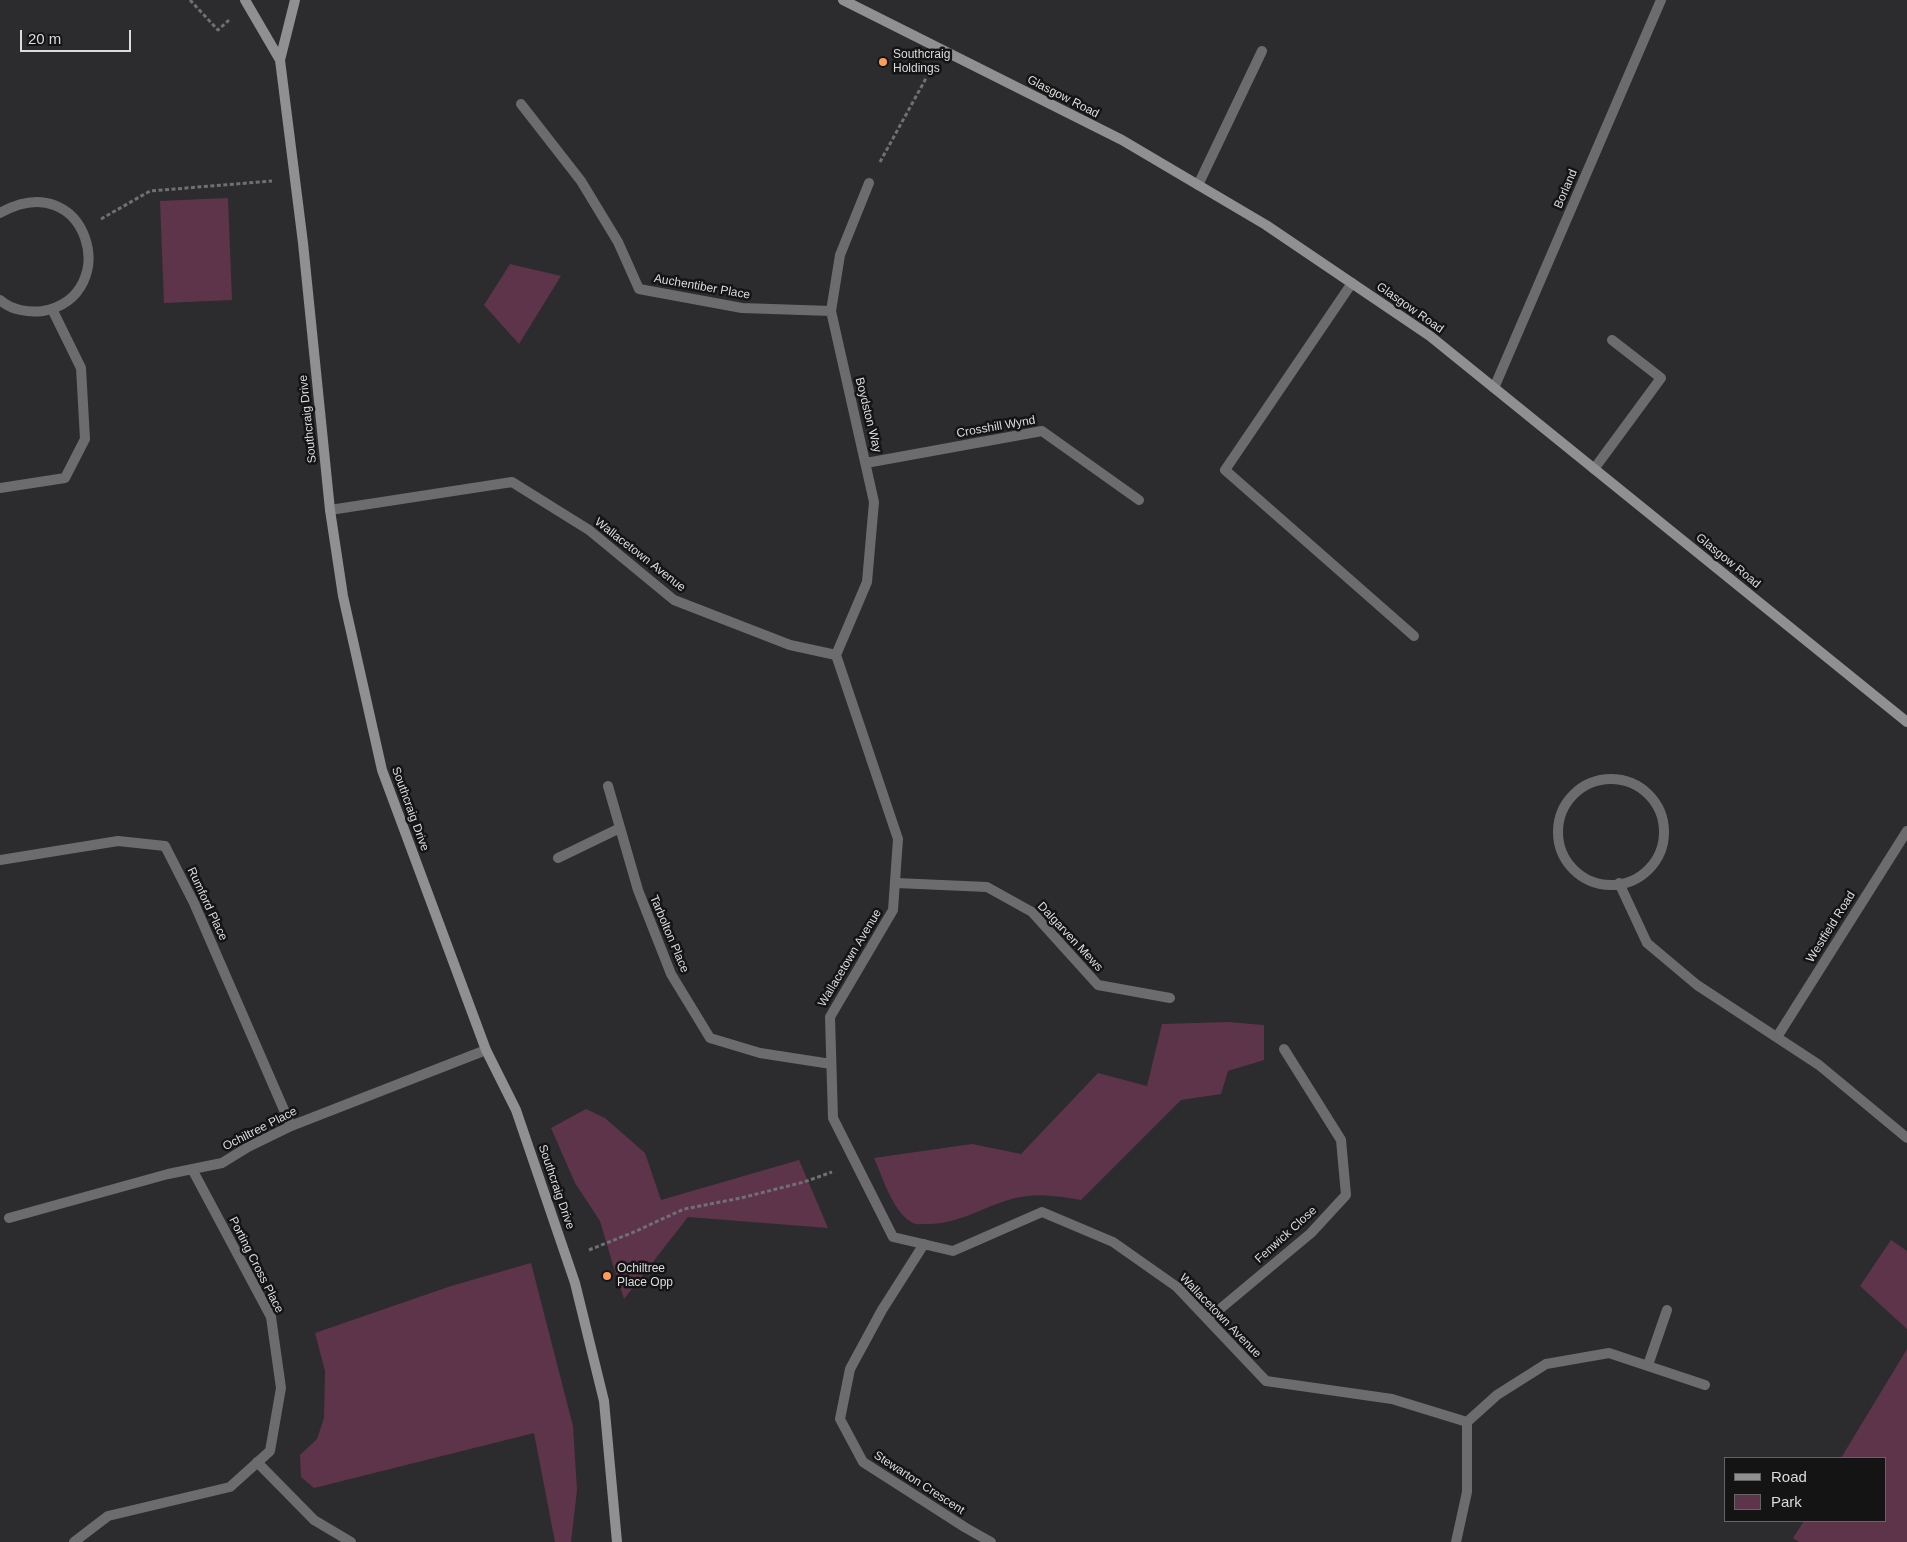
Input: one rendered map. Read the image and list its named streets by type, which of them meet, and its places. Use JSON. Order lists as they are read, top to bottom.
{
  "streets": {
    "street": [
      "Glasgow Road",
      "Borland",
      "Auchentiber Place",
      "Boydston Way",
      "Southcraig Drive",
      "Crosshill Wynd",
      "Wallacetown Avenue",
      "Rumford Place",
      "Westfield Road",
      "Tarbolton Place",
      "Dalgarven Mews",
      "Ochiltree Place",
      "Fenwick Close",
      "Porting Cross Place",
      "Stewarton Crescent"
    ]
  },
  "crossings": [
    ["Glasgow Road", "Borland"],
    ["Auchentiber Place", "Boydston Way"],
    ["Boydston Way", "Crosshill Wynd"],
    ["Boydston Way", "Wallacetown Avenue"],
    ["Southcraig Drive", "Wallacetown Avenue"],
    ["Southcraig Drive", "Ochiltree Place"],
    ["Wallacetown Avenue", "Tarbolton Place"],
    ["Wallacetown Avenue", "Dalgarven Mews"],
    ["Wallacetown Avenue", "Fenwick Close"],
    ["Wallacetown Avenue", "Stewarton Crescent"],
    ["Rumford Place", "Ochiltree Place"],
    ["Ochiltree Place", "Porting Cross Place"]
  ],
  "places": ["Southcraig Holdings", "Ochiltree Place Opp"],
  "legend": ["Road", "Park"],
  "scale_bar": "20 m"
}
